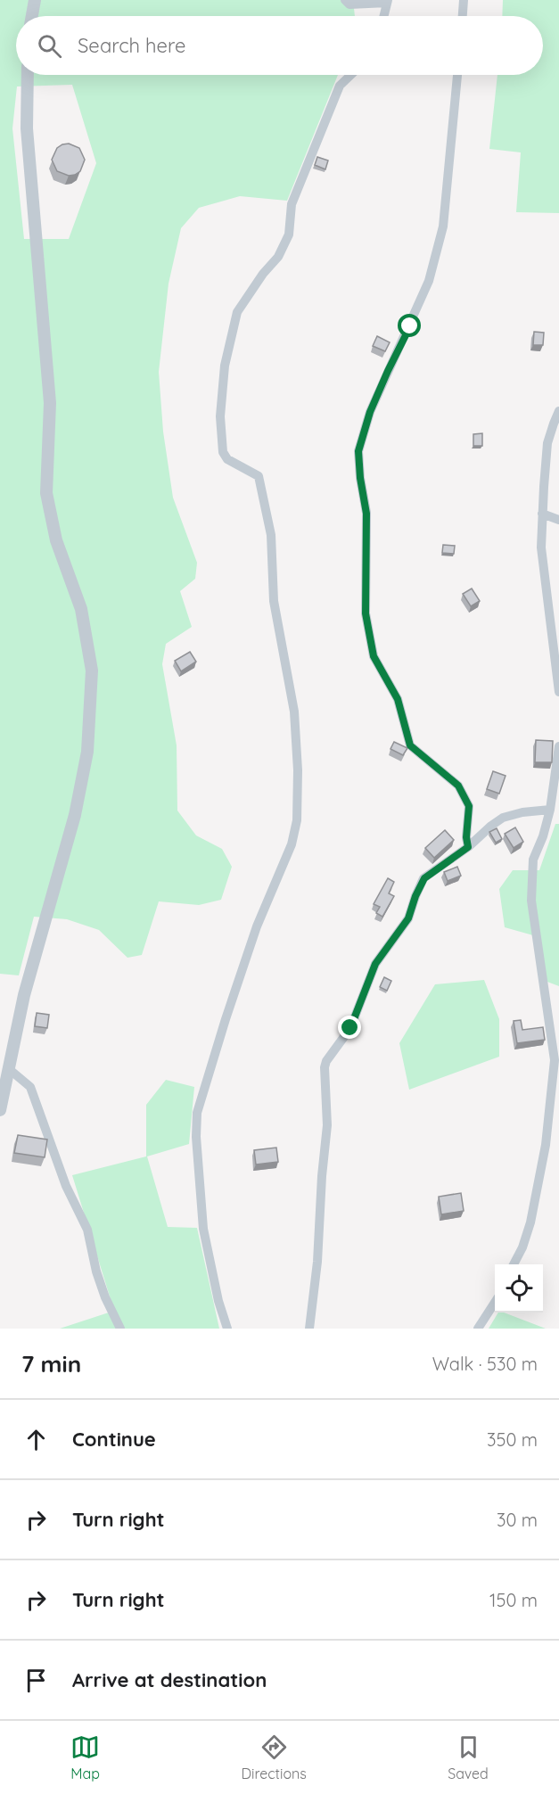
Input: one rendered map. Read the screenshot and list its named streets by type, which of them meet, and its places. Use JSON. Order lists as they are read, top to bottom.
{
  "page": {
    "search": "Search here",
    "heading": ["7 min", "Walk · 530 m"],
    "list": [
      ["Continue", "350 m"],
      ["Turn right", "30 m"],
      ["Turn right", "150 m"],
      "Arrive at destination"
    ],
    "nav": ["Map", "Directions", "Saved"]
  }
}
